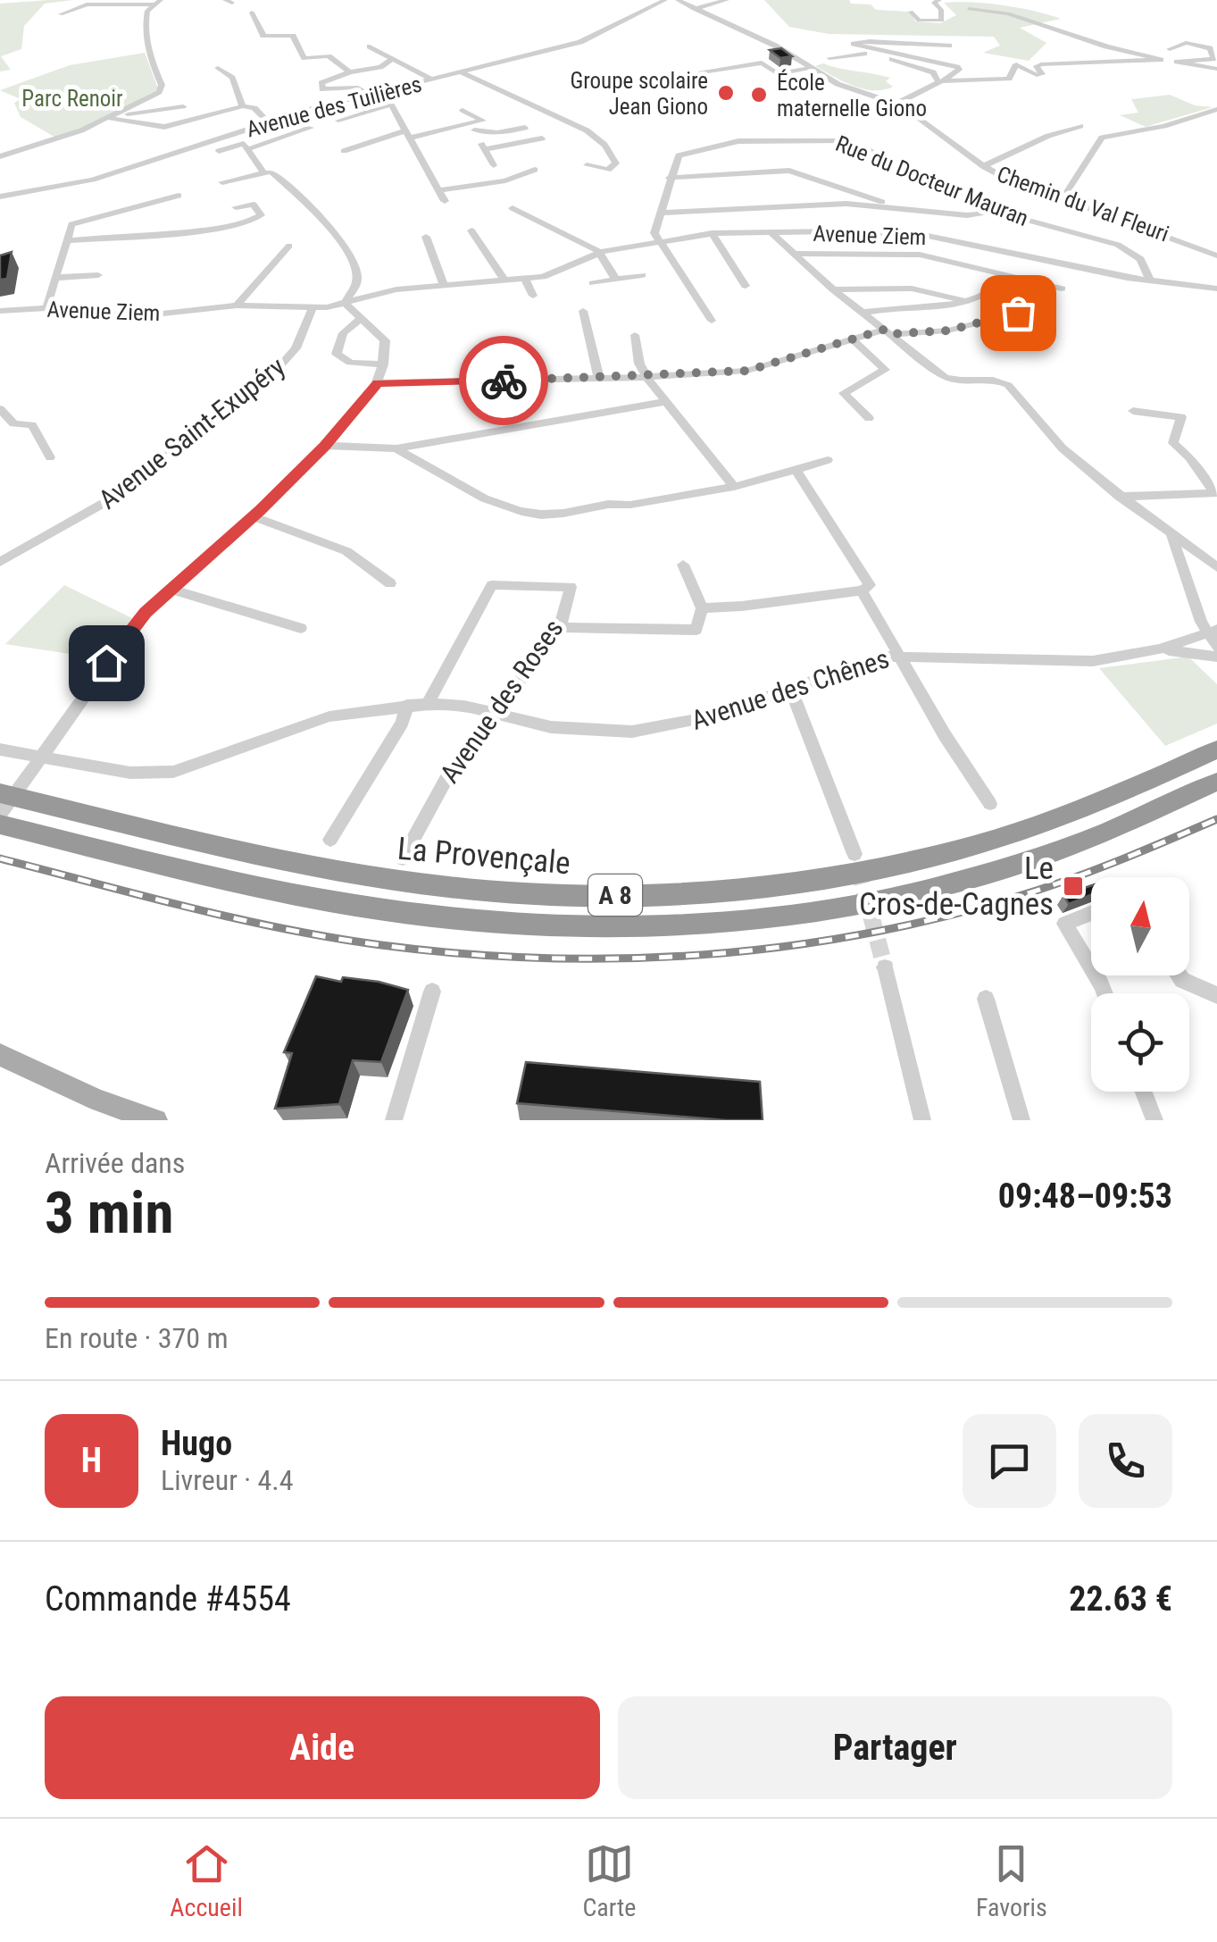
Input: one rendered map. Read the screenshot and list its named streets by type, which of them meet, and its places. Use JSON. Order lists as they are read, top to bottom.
{
  "streets": {
    "highway": ["La Provençale", "A 8"],
    "street": [
      "Avenue des Tuilières",
      "Rue du Docteur Mauran",
      "Chemin du Val Fleuri",
      "Avenue Ziem",
      "Avenue Saint-Exupéry",
      "Avenue des Chênes",
      "Avenue des Roses"
    ]
  },
  "crossings": [
    ["Avenue des Tuilières", "Chemin du Val Fleuri"],
    ["Rue du Docteur Mauran", "Avenue Ziem"],
    ["Avenue Ziem", "Avenue Saint-Exupéry"],
    ["Avenue des Chênes", "Avenue des Roses"]
  ],
  "parks": ["Parc Renoir"],
  "places": {
    "other": ["Groupe scolaire Jean Giono", "École maternelle Giono"],
    "transit": ["Le Cros-de-Cagnes"]
  },
  "north": "top",
  "page": {
    "heading": ["3 min", "Arrivée dans", "09:48–09:53"],
    "panel": [
      "Hugo",
      "Livreur · 4.4",
      "Commande #4554",
      "22.63 €"
    ],
    "bar": "En route · 370 m",
    "round": "H",
    "buttons": ["Aide", "Partager"],
    "tabs": ["Accueil", "Carte", "Favoris"]
  }
}
